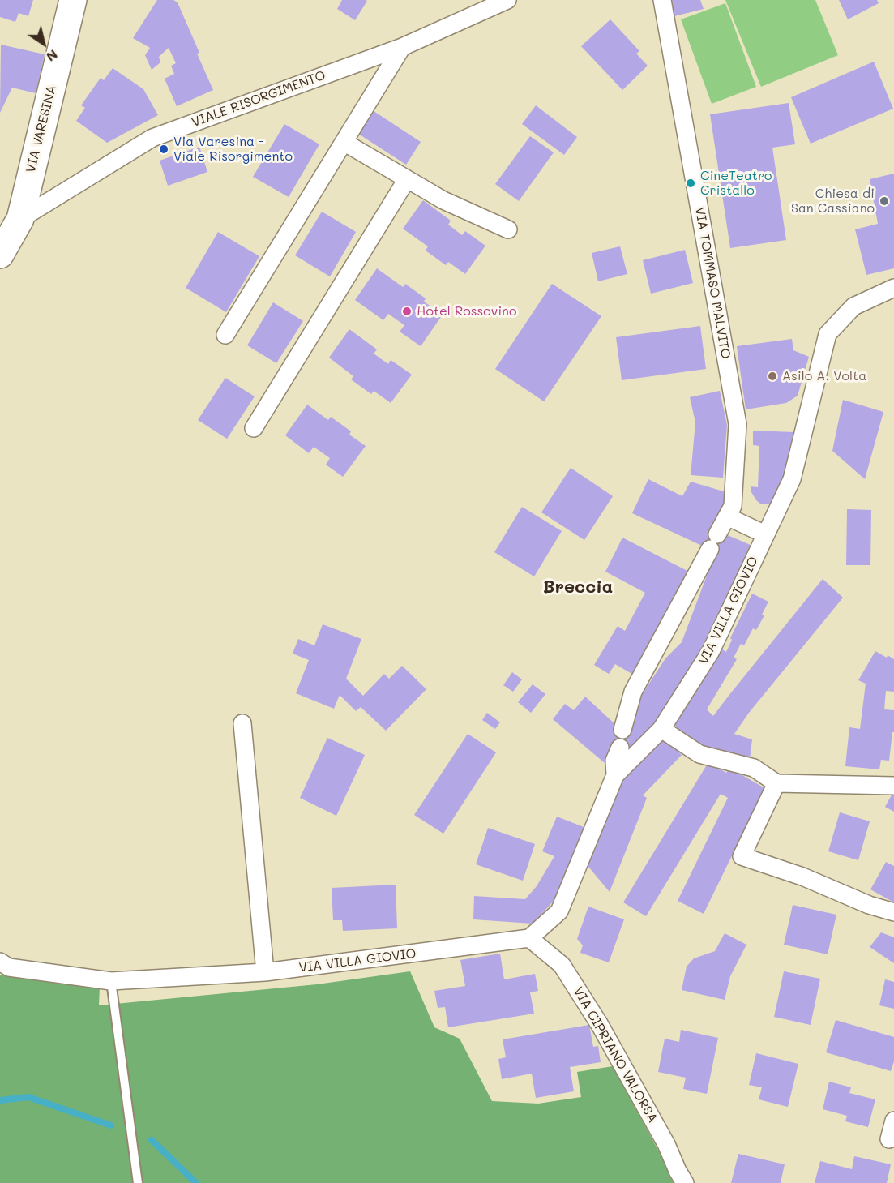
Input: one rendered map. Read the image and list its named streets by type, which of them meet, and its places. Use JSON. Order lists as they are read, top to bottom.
{
  "streets": {
    "main road": ["VIA VARESINA"],
    "street": [
      "VIALE RISORGIMENTO",
      "VIA TOMMASO MALVITO",
      "VIA VILLA GIOVIO",
      "VIA CIPRIANO VALORSA"
    ]
  },
  "crossings": [
    ["VIALE RISORGIMENTO", "VIA VARESINA"],
    ["VIA VILLA GIOVIO", "VIA CIPRIANO VALORSA"]
  ],
  "districts": ["Breccia"],
  "places": [
    "Via Varesina - Viale Risorgimento",
    "CineTeatro Cristallo",
    "Chiesa di San Cassiano",
    "Hotel Rossovino",
    "Asilo A. Volta"
  ],
  "north": "bottom right"
}
